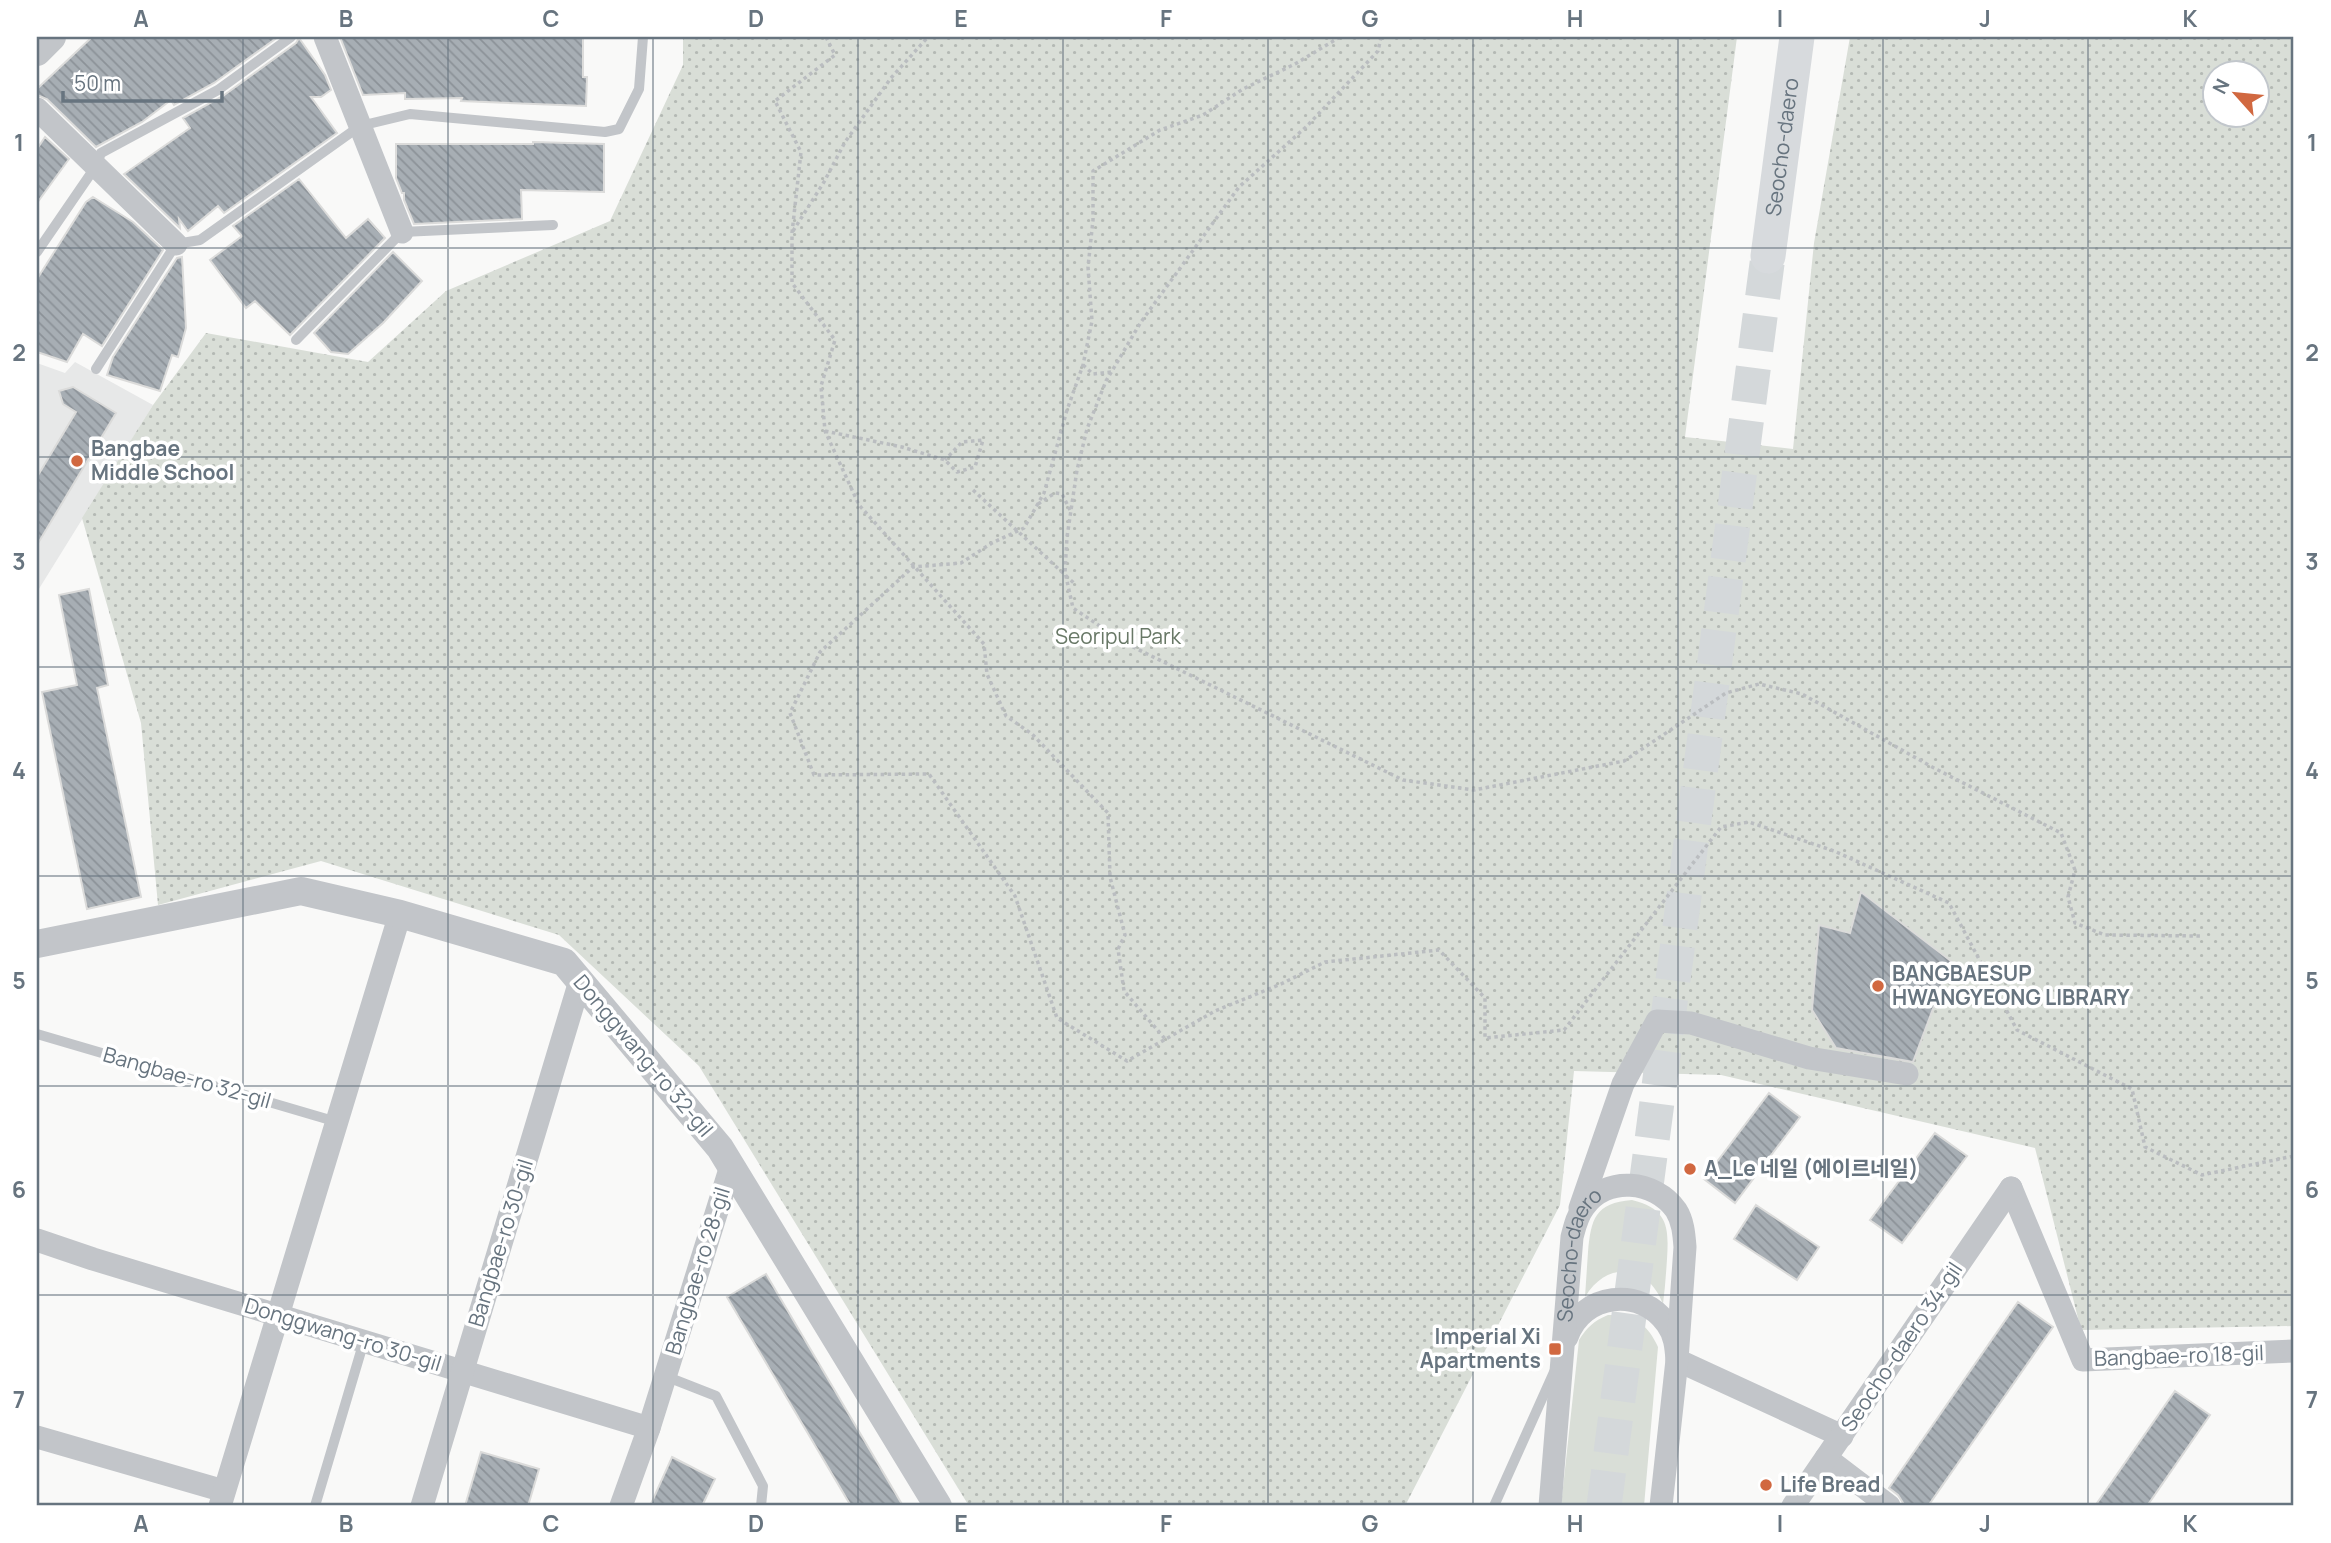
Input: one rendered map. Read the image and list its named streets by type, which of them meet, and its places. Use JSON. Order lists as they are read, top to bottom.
{
  "streets": {
    "main road": ["Seocho-daero"],
    "street": [
      "Donggwang-ro 32-gil",
      "Bangbae-ro 30-gil",
      "Bangbae-ro 28-gil",
      "Donggwang-ro 30-gil",
      "Seocho-daero 34-gil",
      "Bangbae-ro 18-gil"
    ],
    "lane": ["Bangbae-ro 32-gil"]
  },
  "crossings": [
    ["Donggwang-ro 32-gil", "Bangbae-ro 30-gil"],
    ["Donggwang-ro 32-gil", "Bangbae-ro 28-gil"],
    ["Bangbae-ro 30-gil", "Donggwang-ro 30-gil"],
    ["Bangbae-ro 28-gil", "Donggwang-ro 30-gil"],
    ["Seocho-daero 34-gil", "Bangbae-ro 18-gil"]
  ],
  "parks": ["Seoripul Park"],
  "places": {
    "other": [
      "Bangbae Middle School",
      "BANGBAESUP HWANGYEONG LIBRARY",
      "A_Le 네일 (에이르네일)",
      "Life Bread"
    ],
    "transit": ["Imperial Xi Apartments"]
  },
  "scale_bar": "50 m",
  "north": "top left",
  "grid": {
    "columns": [
      "A",
      "B",
      "C",
      "D",
      "E",
      "F",
      "G",
      "H",
      "I",
      "J",
      "K"
    ],
    "rows": [
      "1",
      "2",
      "3",
      "4",
      "5",
      "6",
      "7"
    ]
  }
}
